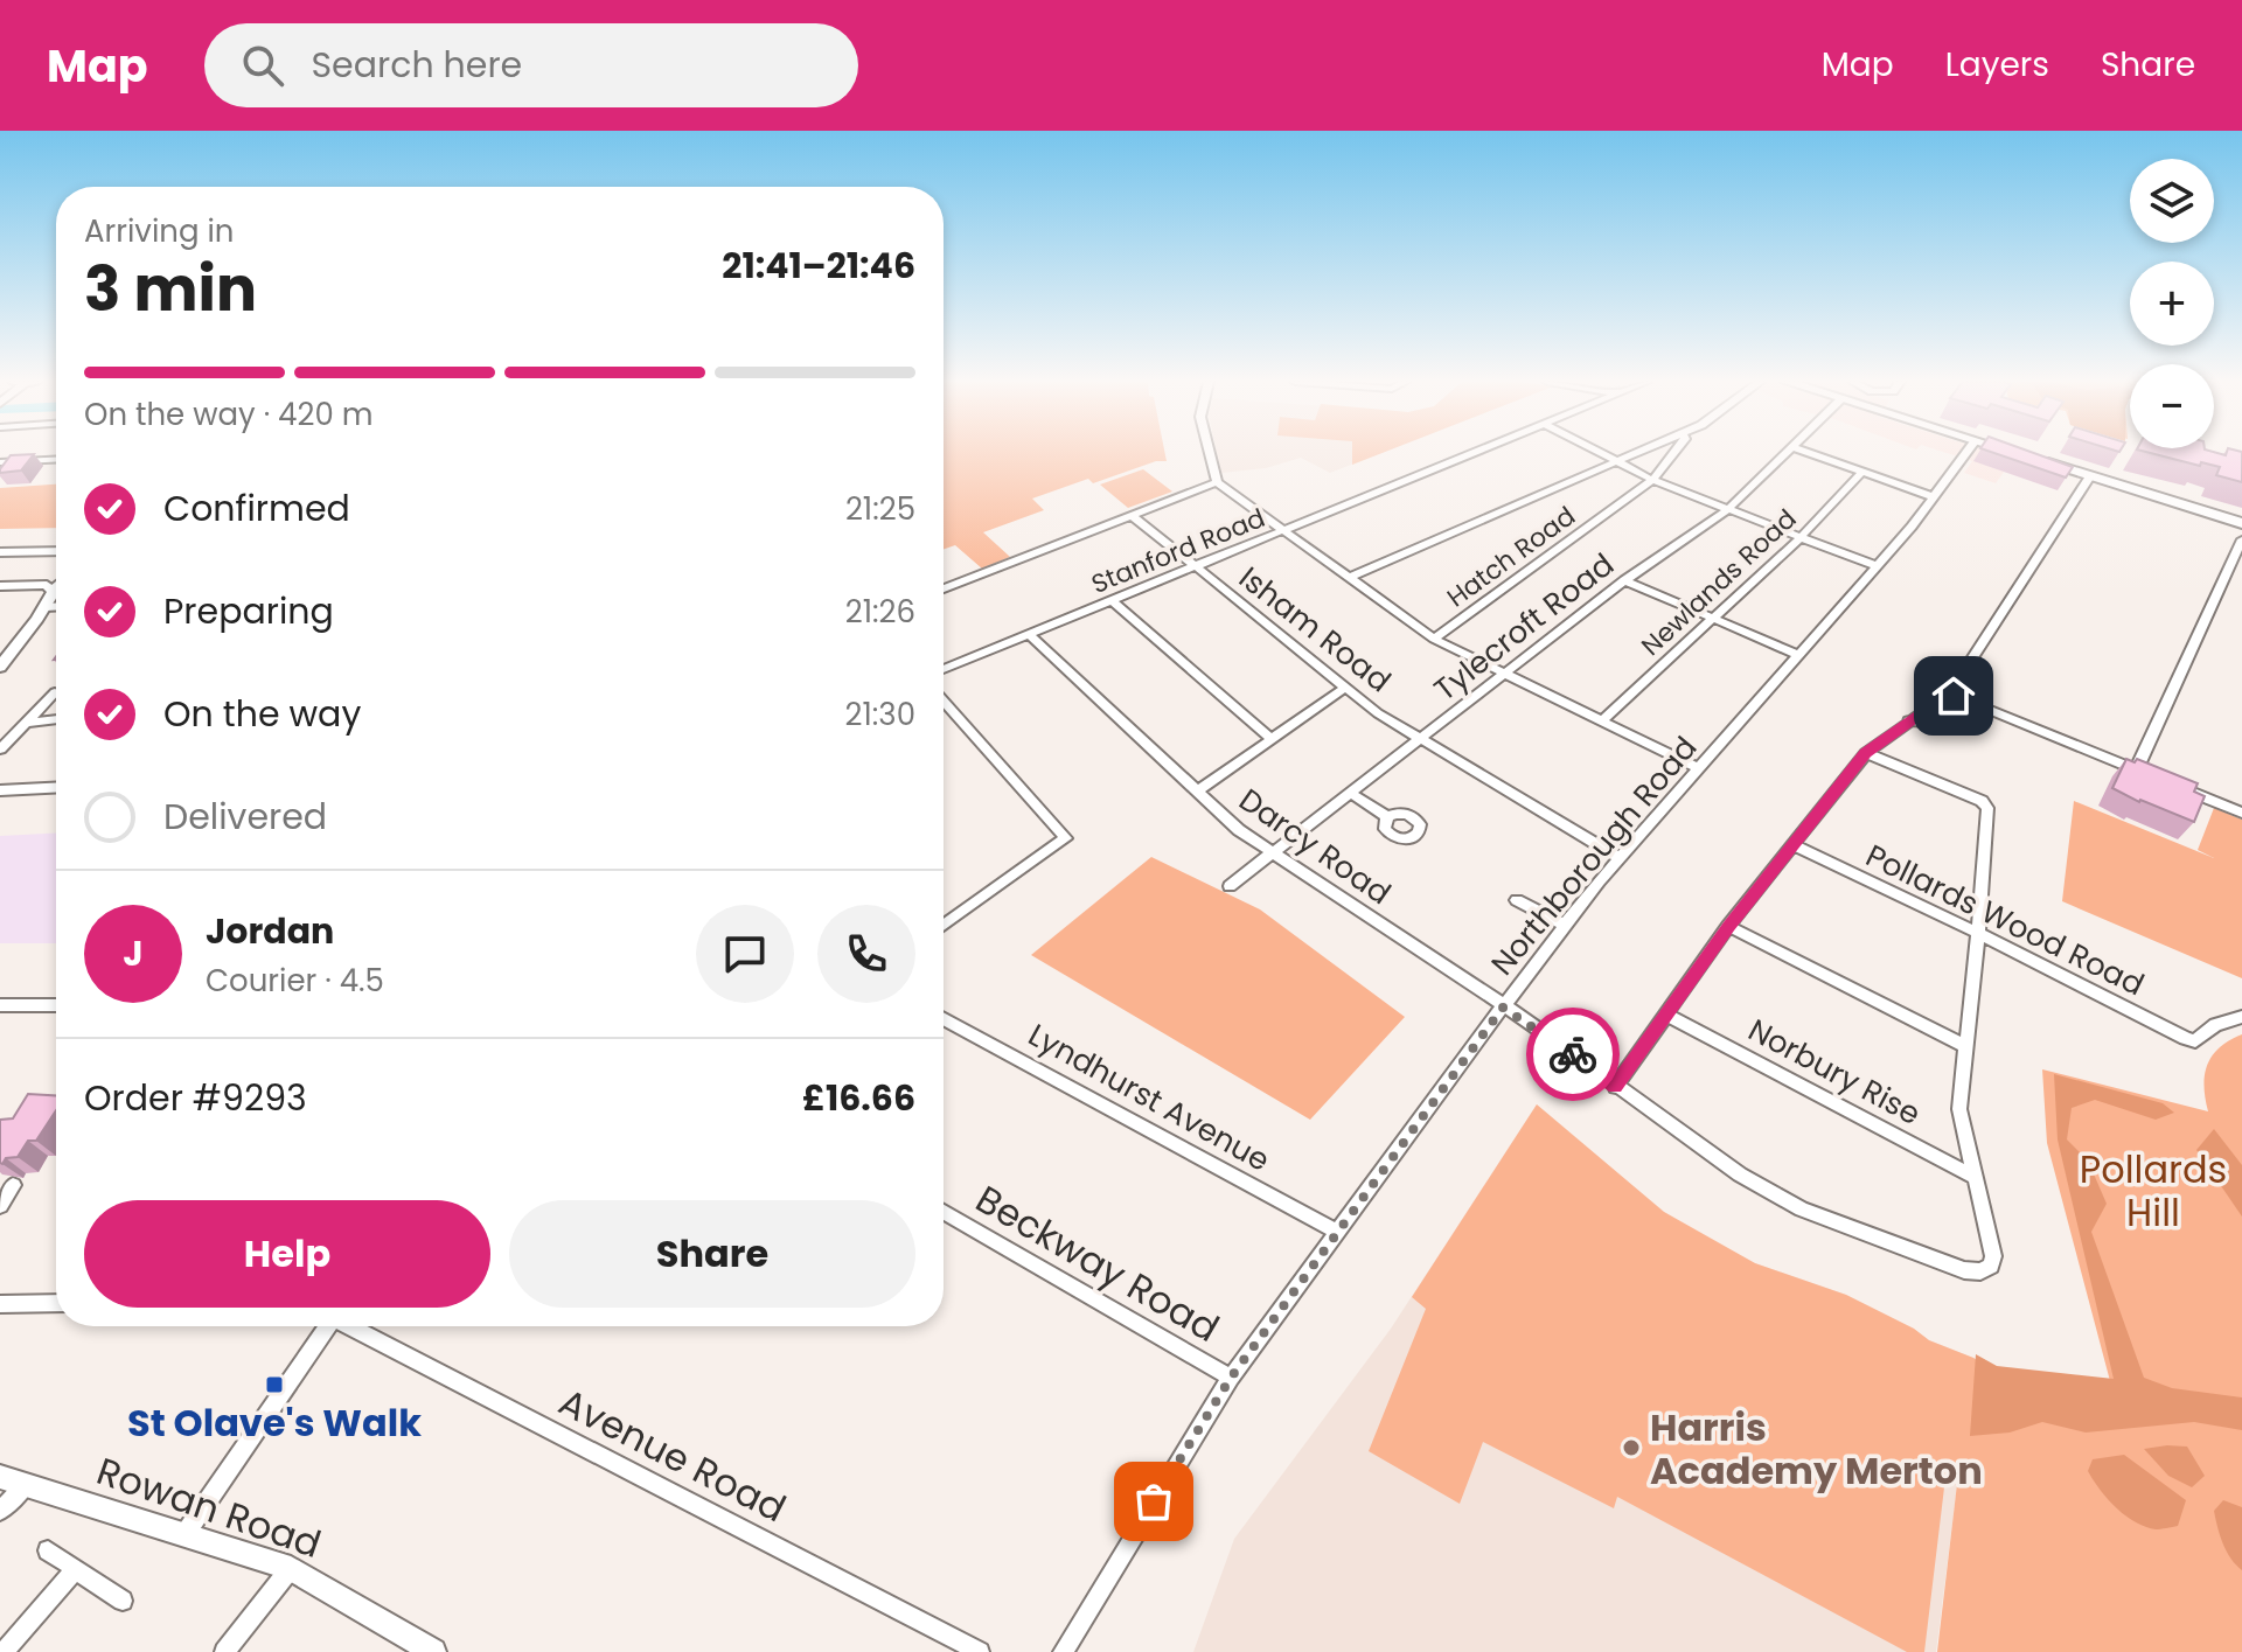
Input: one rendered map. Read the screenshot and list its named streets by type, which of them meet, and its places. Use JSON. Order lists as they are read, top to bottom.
{
  "streets": {
    "main road": ["Rowan Road"],
    "street": [
      "Stanford Road",
      "Hatch Road",
      "Newlands Road",
      "Tylecroft Road",
      "Isham Road",
      "Darcy Road",
      "Northborough Road",
      "Pollards Wood Road",
      "Norbury Rise",
      "Lyndhurst Avenue",
      "Beckway Road",
      "Avenue Road"
    ]
  },
  "crossings": [
    ["Stanford Road", "Isham Road"],
    ["Stanford Road", "Darcy Road"],
    ["Tylecroft Road", "Isham Road"],
    ["Tylecroft Road", "Darcy Road"],
    ["Isham Road", "Northborough Road"],
    ["Darcy Road", "Northborough Road"],
    ["Darcy Road", "Norbury Rise"],
    ["Northborough Road", "Lyndhurst Avenue"],
    ["Northborough Road", "Beckway Road"]
  ],
  "parks": ["Pollards Hill"],
  "places": {
    "transit": ["St Olave's Walk"],
    "other": ["Harris Academy Merton"]
  },
  "page": {
    "header": "Map",
    "search": "Search here",
    "nav": ["Map", "Layers", "Share"],
    "map_buttons": ["+", "−"],
    "heading": ["3 min", "Arriving in", "21:41–21:46"],
    "panel": [
      "Jordan",
      "Courier · 4.5",
      "Order #9293",
      "£16.66"
    ],
    "bar": "On the way · 420 m",
    "list": [
      ["Confirmed", "21:25"],
      ["Preparing", "21:26"],
      ["On the way", "21:30"],
      "Delivered"
    ],
    "round": "J",
    "buttons": ["Help", "Share"]
  }
}
